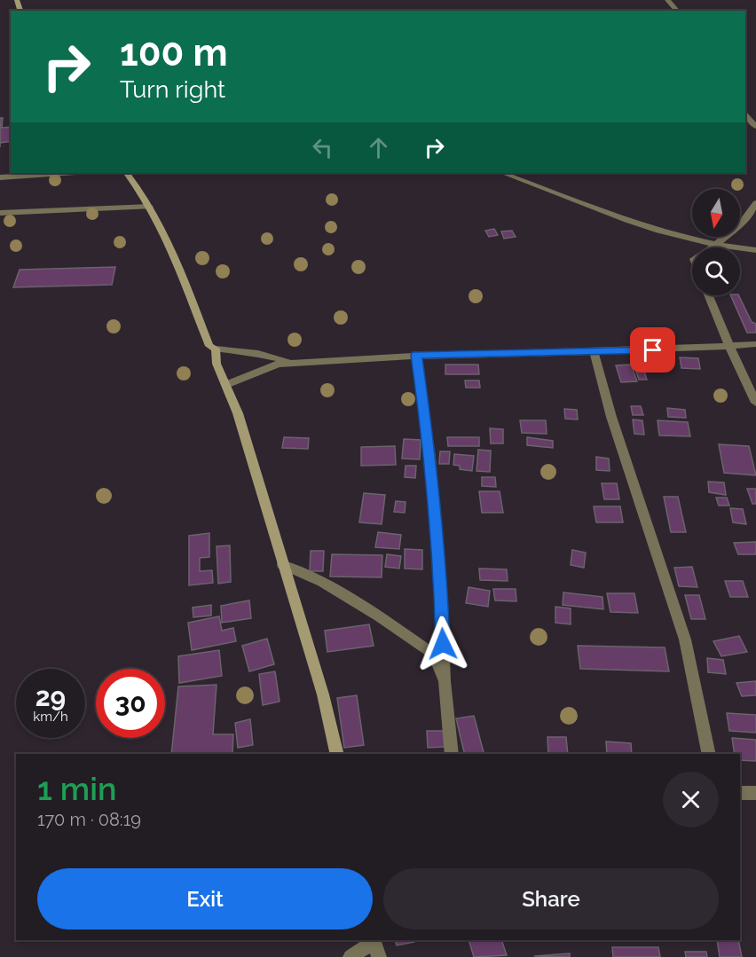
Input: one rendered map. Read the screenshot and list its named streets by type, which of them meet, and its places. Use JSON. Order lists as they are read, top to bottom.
{
  "north": "bottom",
  "page": {
    "turn": ["100 m", "Turn right"],
    "speed": "29 km/h",
    "limit": "30",
    "heading": ["1 min", "170 m · 08:19"],
    "buttons": ["Exit", "Share"]
  }
}
